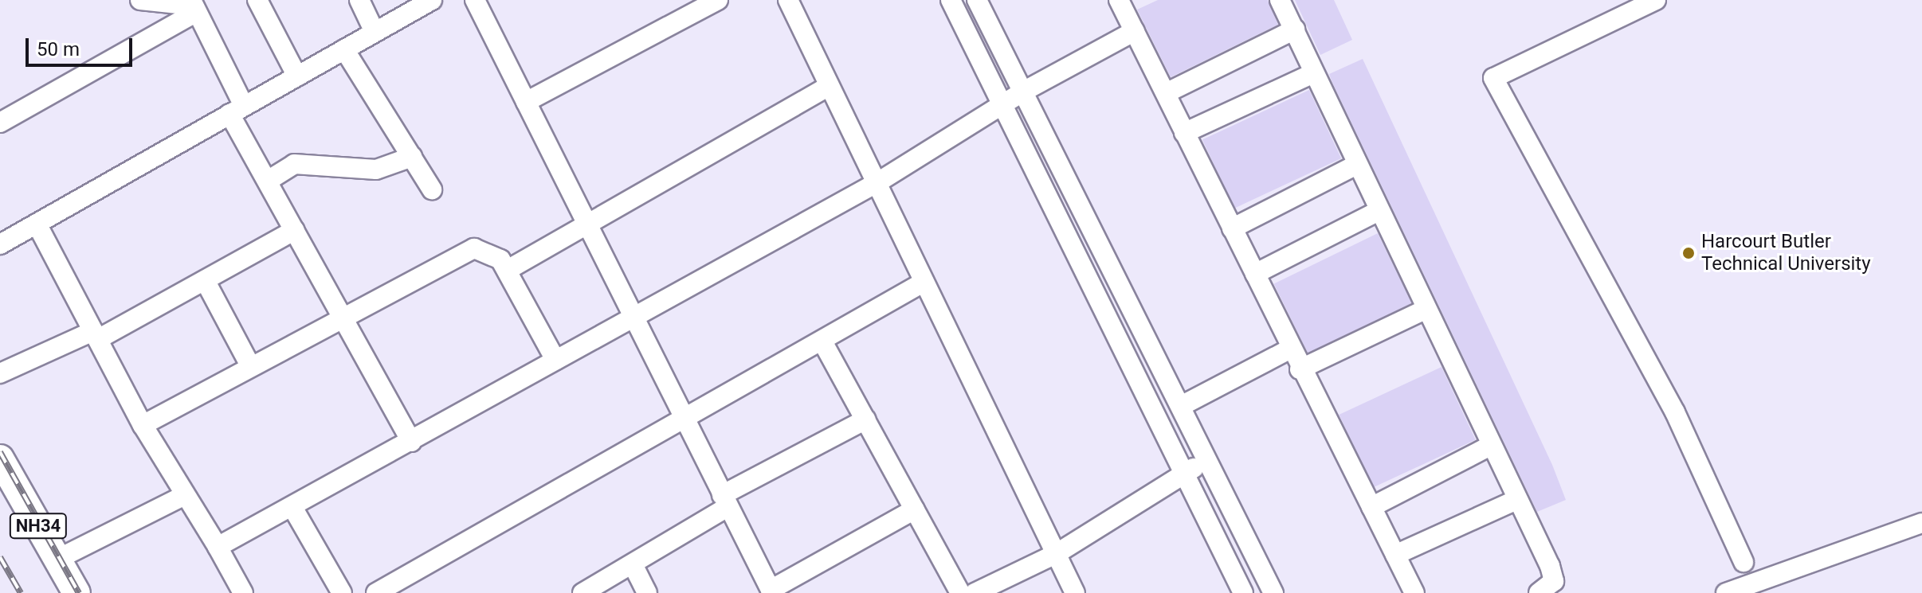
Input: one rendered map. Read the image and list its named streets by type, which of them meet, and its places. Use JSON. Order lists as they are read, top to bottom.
{
  "streets": {
    "highway": ["NH34"]
  },
  "places": ["Harcourt Butler Technical University"],
  "scale_bar": "50 m"
}
